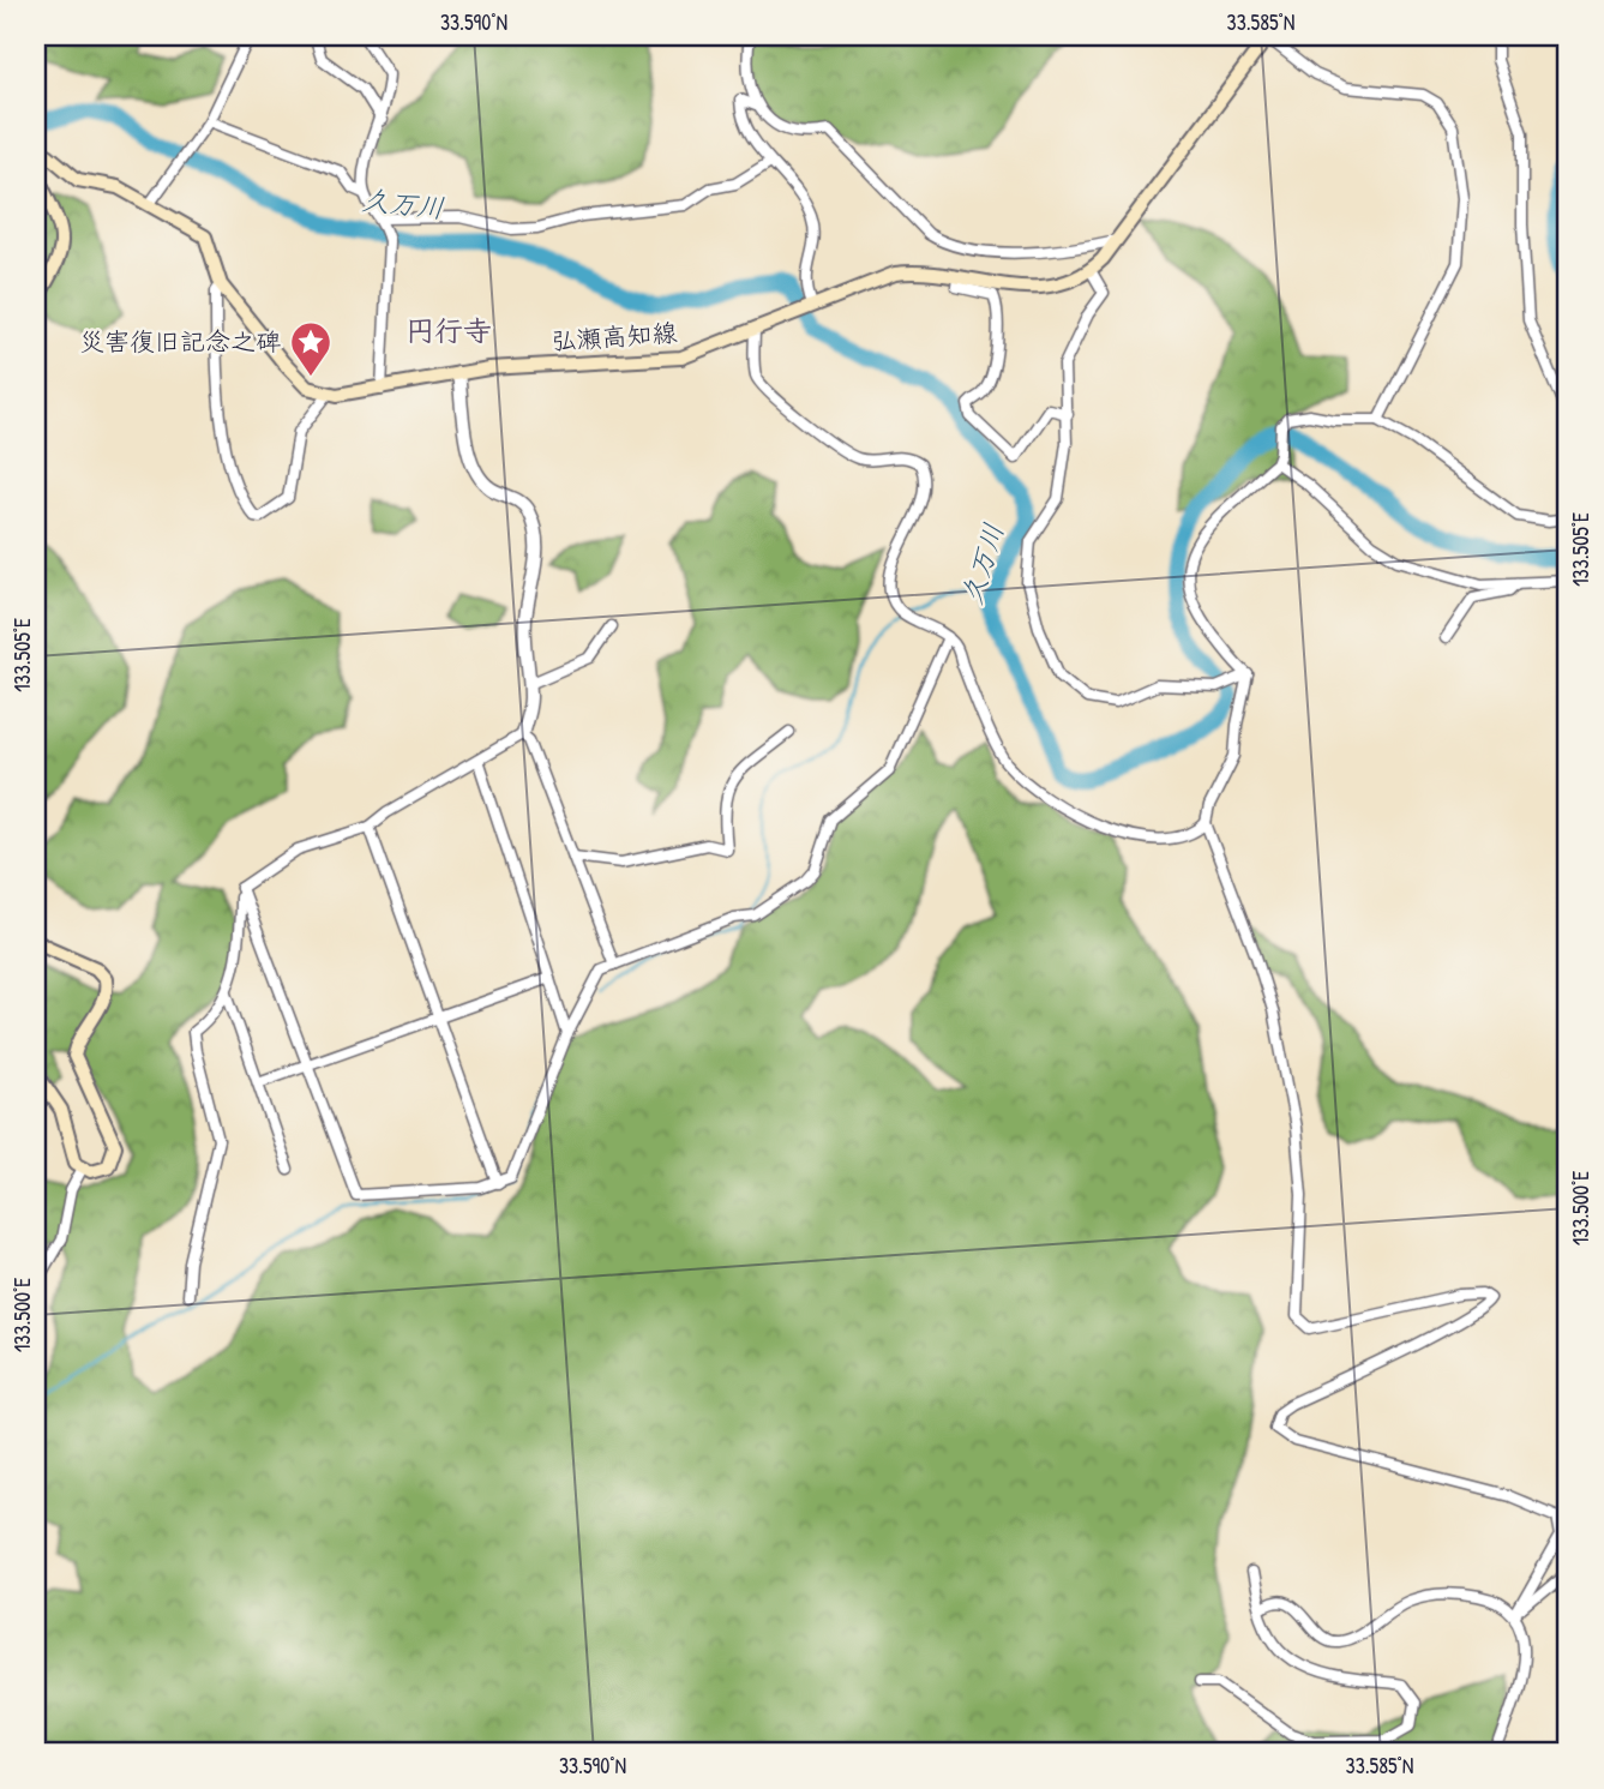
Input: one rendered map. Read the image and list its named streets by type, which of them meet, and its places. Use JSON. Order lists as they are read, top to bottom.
{
  "streets": {
    "main road": ["弘瀬高知線"]
  },
  "districts": ["円行寺"],
  "water": ["久万川"],
  "places": {
    "place": ["災害復旧記念之碑"]
  },
  "coordinates": [
    "33.590°N",
    "33.585°N",
    "133.505°E",
    "133.500°E"
  ]
}
